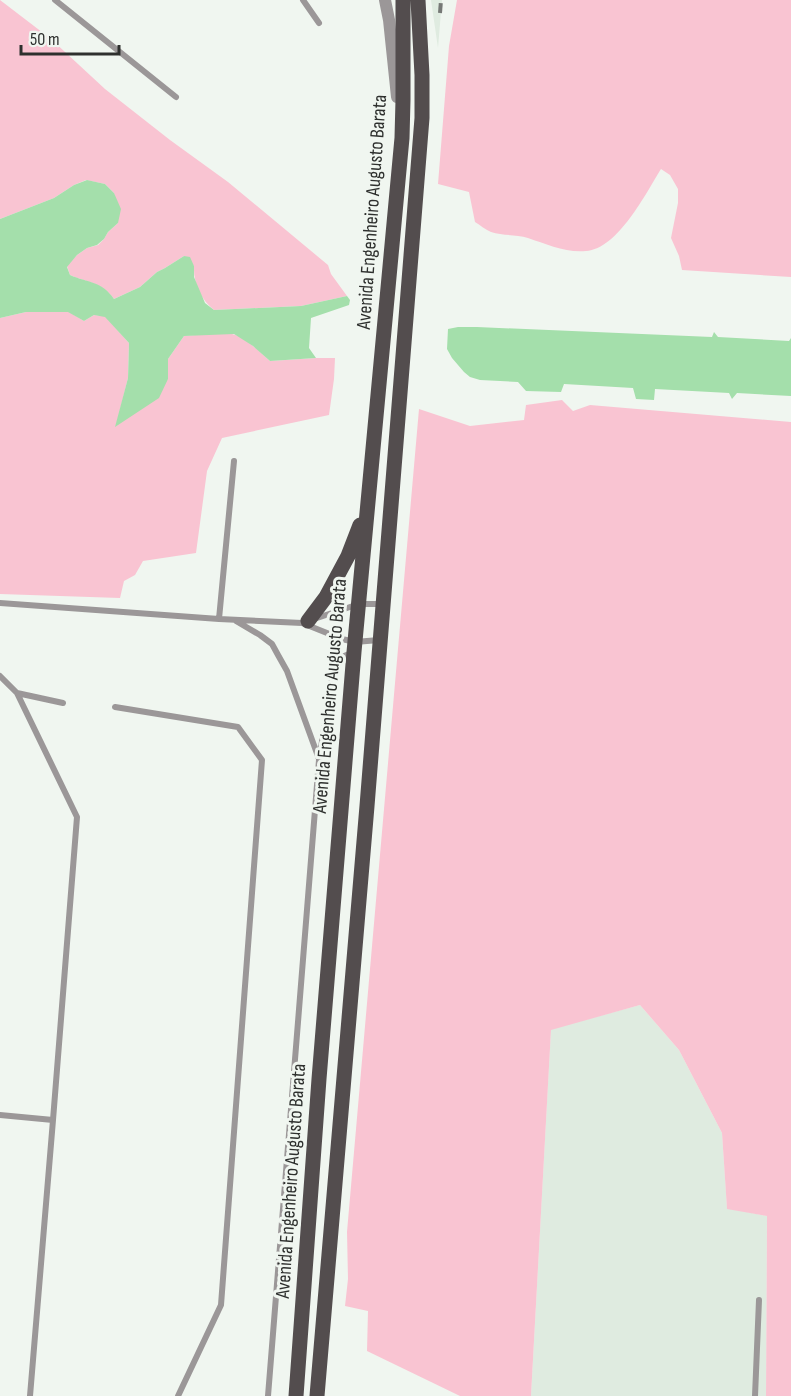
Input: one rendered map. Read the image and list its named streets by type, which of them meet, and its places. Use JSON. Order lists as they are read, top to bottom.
{
  "streets": {
    "main road": ["Avenida Engenheiro Augusto Barata"]
  },
  "scale_bar": "50 m"
}
